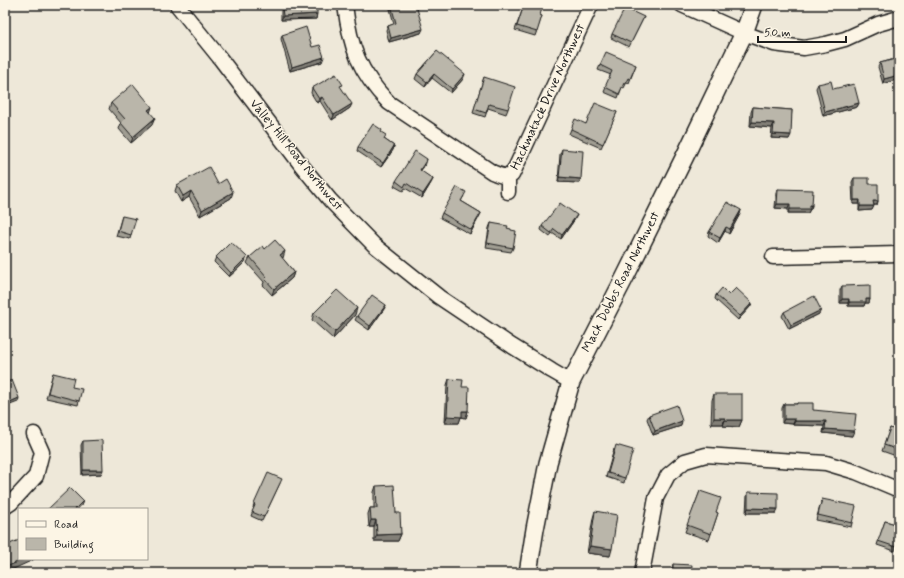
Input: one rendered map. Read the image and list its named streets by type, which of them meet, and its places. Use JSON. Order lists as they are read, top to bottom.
{
  "streets": {
    "street": ["Hackmatack Drive Northwest", "Valley Hill Road Northwest", "Mack Dobbs Road Northwest"]
  },
  "crossings": [
    ["Valley Hill Road Northwest", "Mack Dobbs Road Northwest"]
  ],
  "legend": ["Road", "Building"],
  "scale_bar": "50 m"
}
